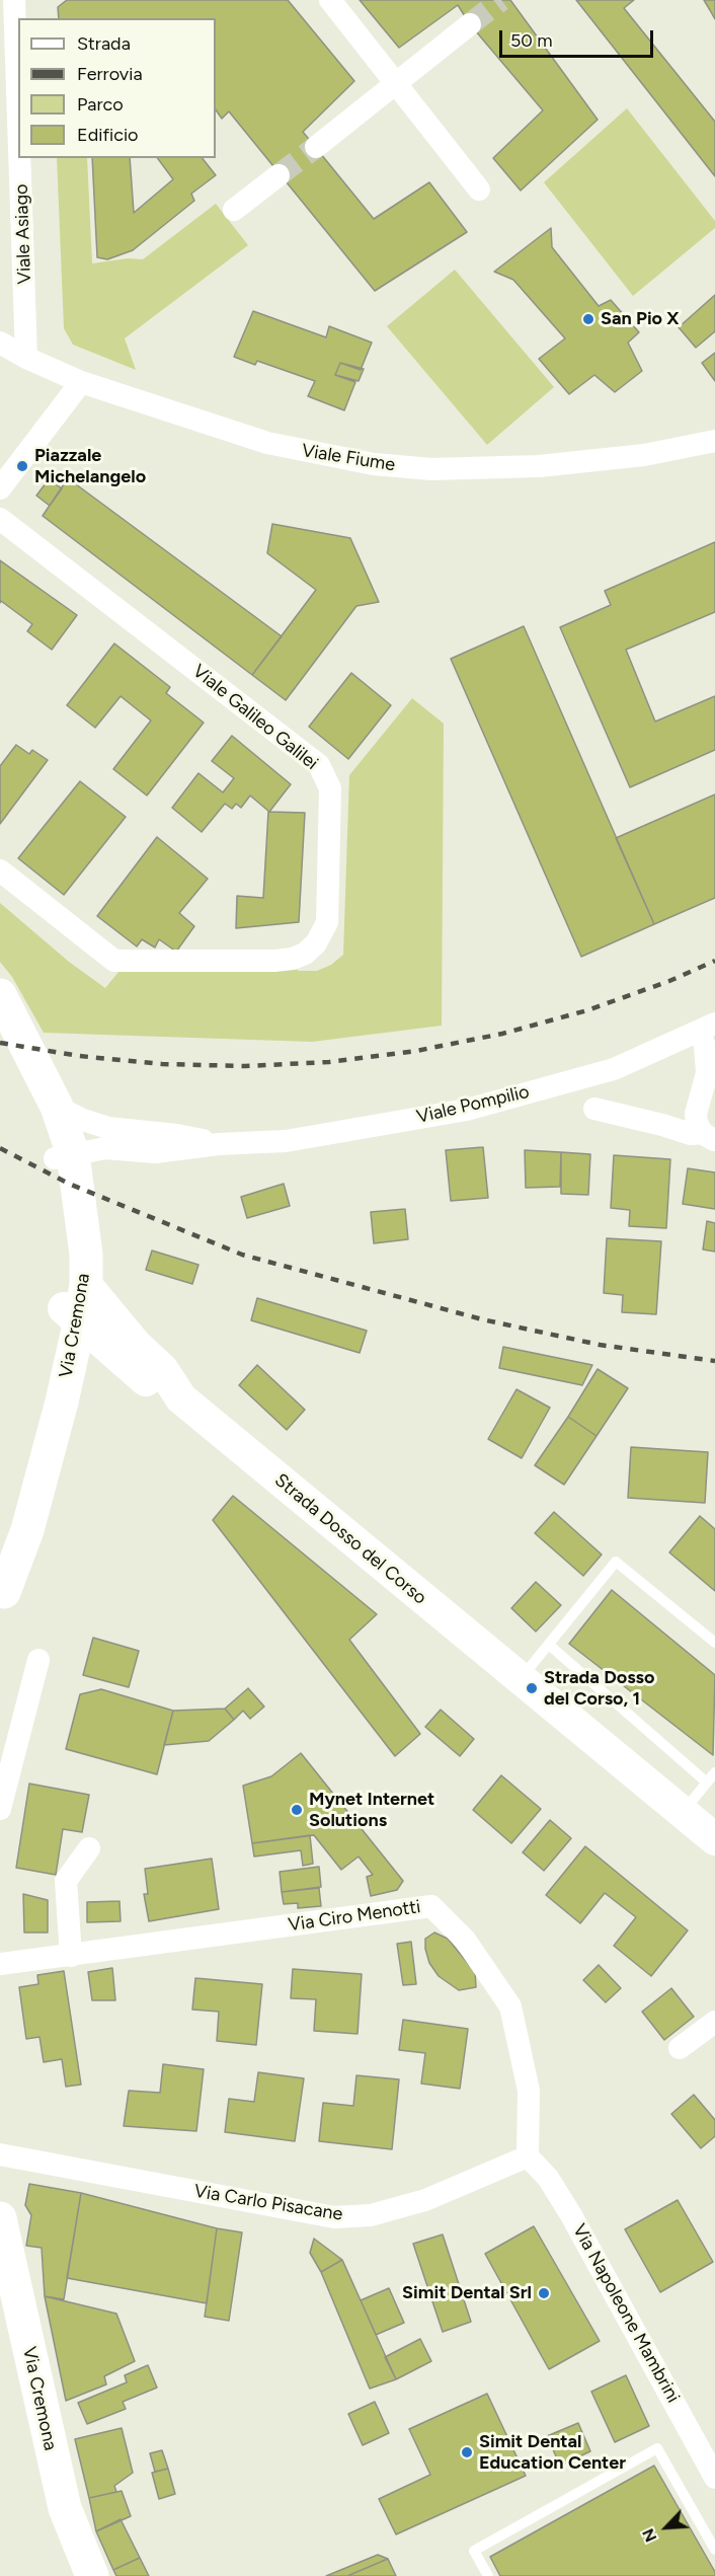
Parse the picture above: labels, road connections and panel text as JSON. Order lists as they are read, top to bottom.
{
  "streets": {
    "main road": ["Via Cremona", "Strada Dosso del Corso"],
    "street": [
      "Viale Asiago",
      "Viale Fiume",
      "Viale Galileo Galilei",
      "Viale Pompilio",
      "Via Ciro Menotti",
      "Via Carlo Pisacane",
      "Via Napoleone Mambrini"
    ]
  },
  "crossings": [
    ["Viale Asiago", "Viale Fiume"],
    ["Viale Pompilio", "Via Cremona"],
    ["Via Cremona", "Strada Dosso del Corso"],
    ["Via Ciro Menotti", "Via Carlo Pisacane"],
    ["Via Ciro Menotti", "Via Napoleone Mambrini"],
    ["Via Carlo Pisacane", "Via Napoleone Mambrini"]
  ],
  "places": [
    "San Pio X",
    "Piazzale Michelangelo",
    "Strada Dosso del Corso, 1",
    "Mynet Internet Solutions",
    "Simit Dental Srl",
    "Simit Dental Education Center"
  ],
  "legend": [
    "Strada",
    "Ferrovia",
    "Parco",
    "Edificio"
  ],
  "scale_bar": "50 m",
  "north": "bottom left"
}
